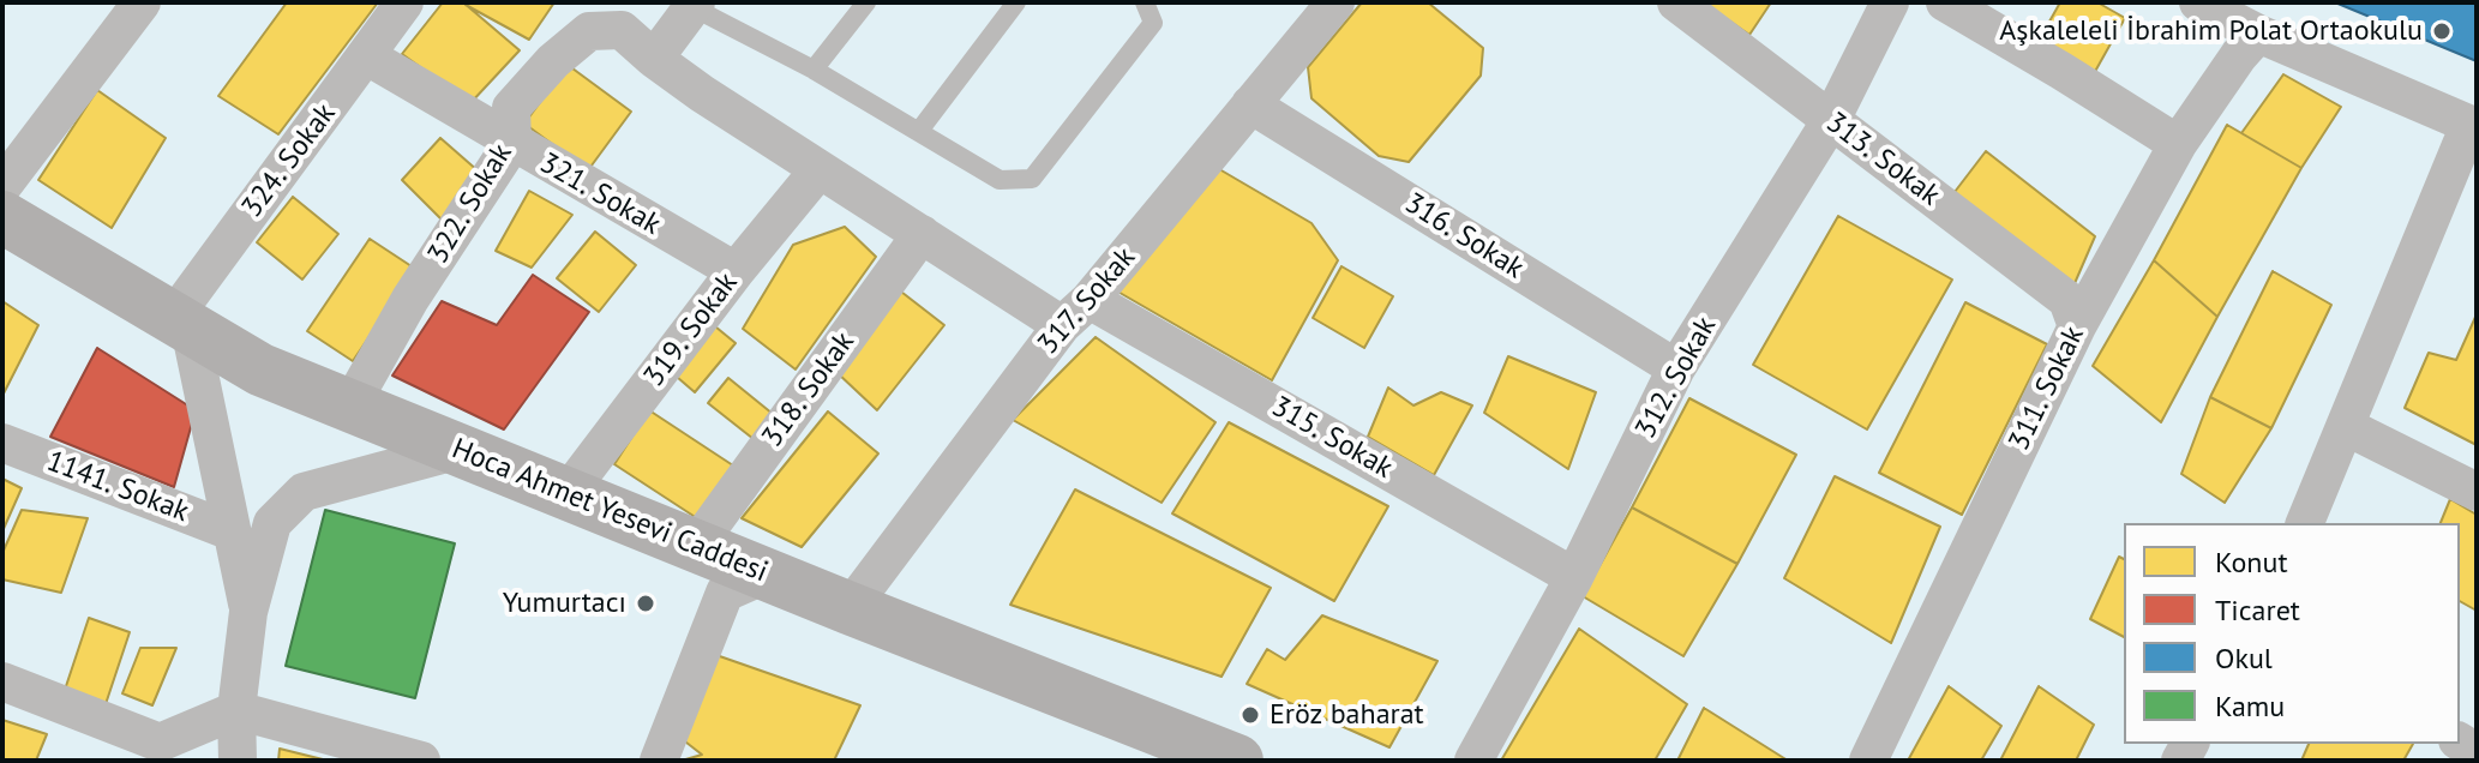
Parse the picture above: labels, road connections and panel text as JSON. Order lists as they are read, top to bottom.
{
  "streets": {
    "main road": ["Hoca Ahmet Yesevi Caddesi"],
    "street": [
      "313. Sokak",
      "324. Sokak",
      "321. Sokak",
      "322. Sokak",
      "316. Sokak",
      "317. Sokak",
      "319. Sokak",
      "312. Sokak",
      "311. Sokak",
      "318. Sokak",
      "315. Sokak",
      "1141. Sokak"
    ]
  },
  "crossings": [
    ["313. Sokak", "312. Sokak"],
    ["313. Sokak", "311. Sokak"],
    ["324. Sokak", "321. Sokak"],
    ["324. Sokak", "Hoca Ahmet Yesevi Caddesi"],
    ["321. Sokak", "322. Sokak"],
    ["321. Sokak", "319. Sokak"],
    ["322. Sokak", "317. Sokak"],
    ["322. Sokak", "319. Sokak"],
    ["322. Sokak", "318. Sokak"],
    ["322. Sokak", "315. Sokak"],
    ["322. Sokak", "Hoca Ahmet Yesevi Caddesi"],
    ["316. Sokak", "317. Sokak"],
    ["316. Sokak", "312. Sokak"],
    ["317. Sokak", "315. Sokak"],
    ["317. Sokak", "Hoca Ahmet Yesevi Caddesi"],
    ["319. Sokak", "Hoca Ahmet Yesevi Caddesi"],
    ["312. Sokak", "315. Sokak"],
    ["318. Sokak", "Hoca Ahmet Yesevi Caddesi"]
  ],
  "places": ["Aşkaleleli İbrahim Polat Ortaokulu", "Yumurtacı", "Eröz baharat"],
  "legend": [
    "Konut",
    "Ticaret",
    "Okul",
    "Kamu"
  ]
}
